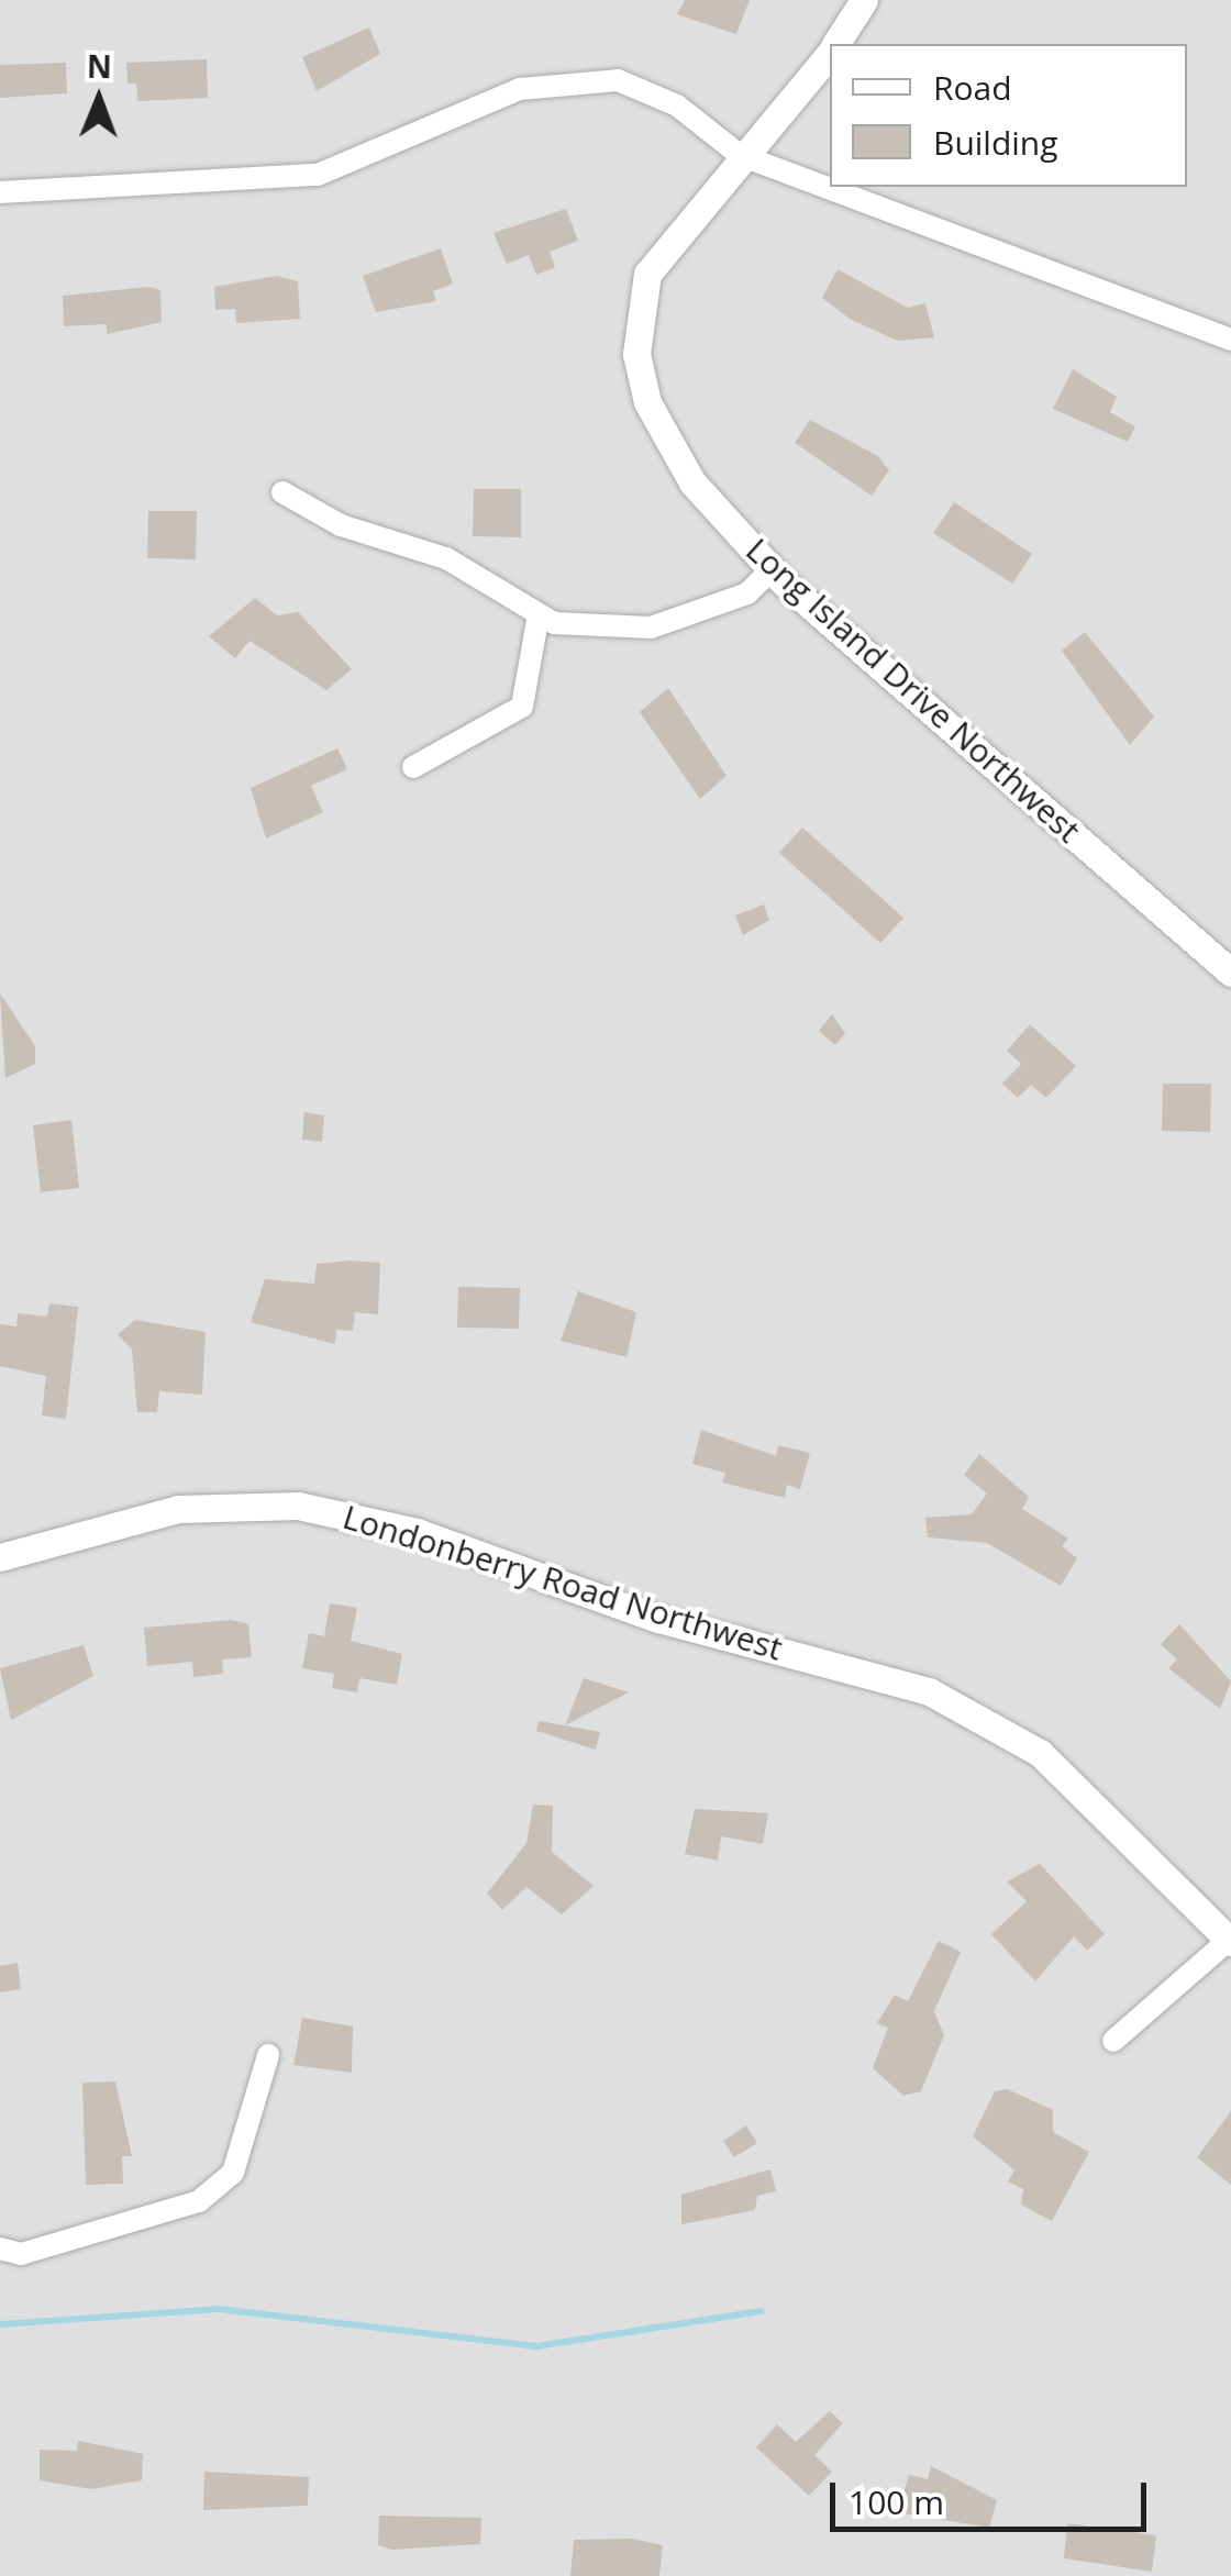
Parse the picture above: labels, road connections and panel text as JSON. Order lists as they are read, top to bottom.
{
  "streets": {
    "street": ["Long Island Drive Northwest", "Londonberry Road Northwest"]
  },
  "legend": ["Road", "Building"],
  "scale_bar": "100 m",
  "north": "top"
}
